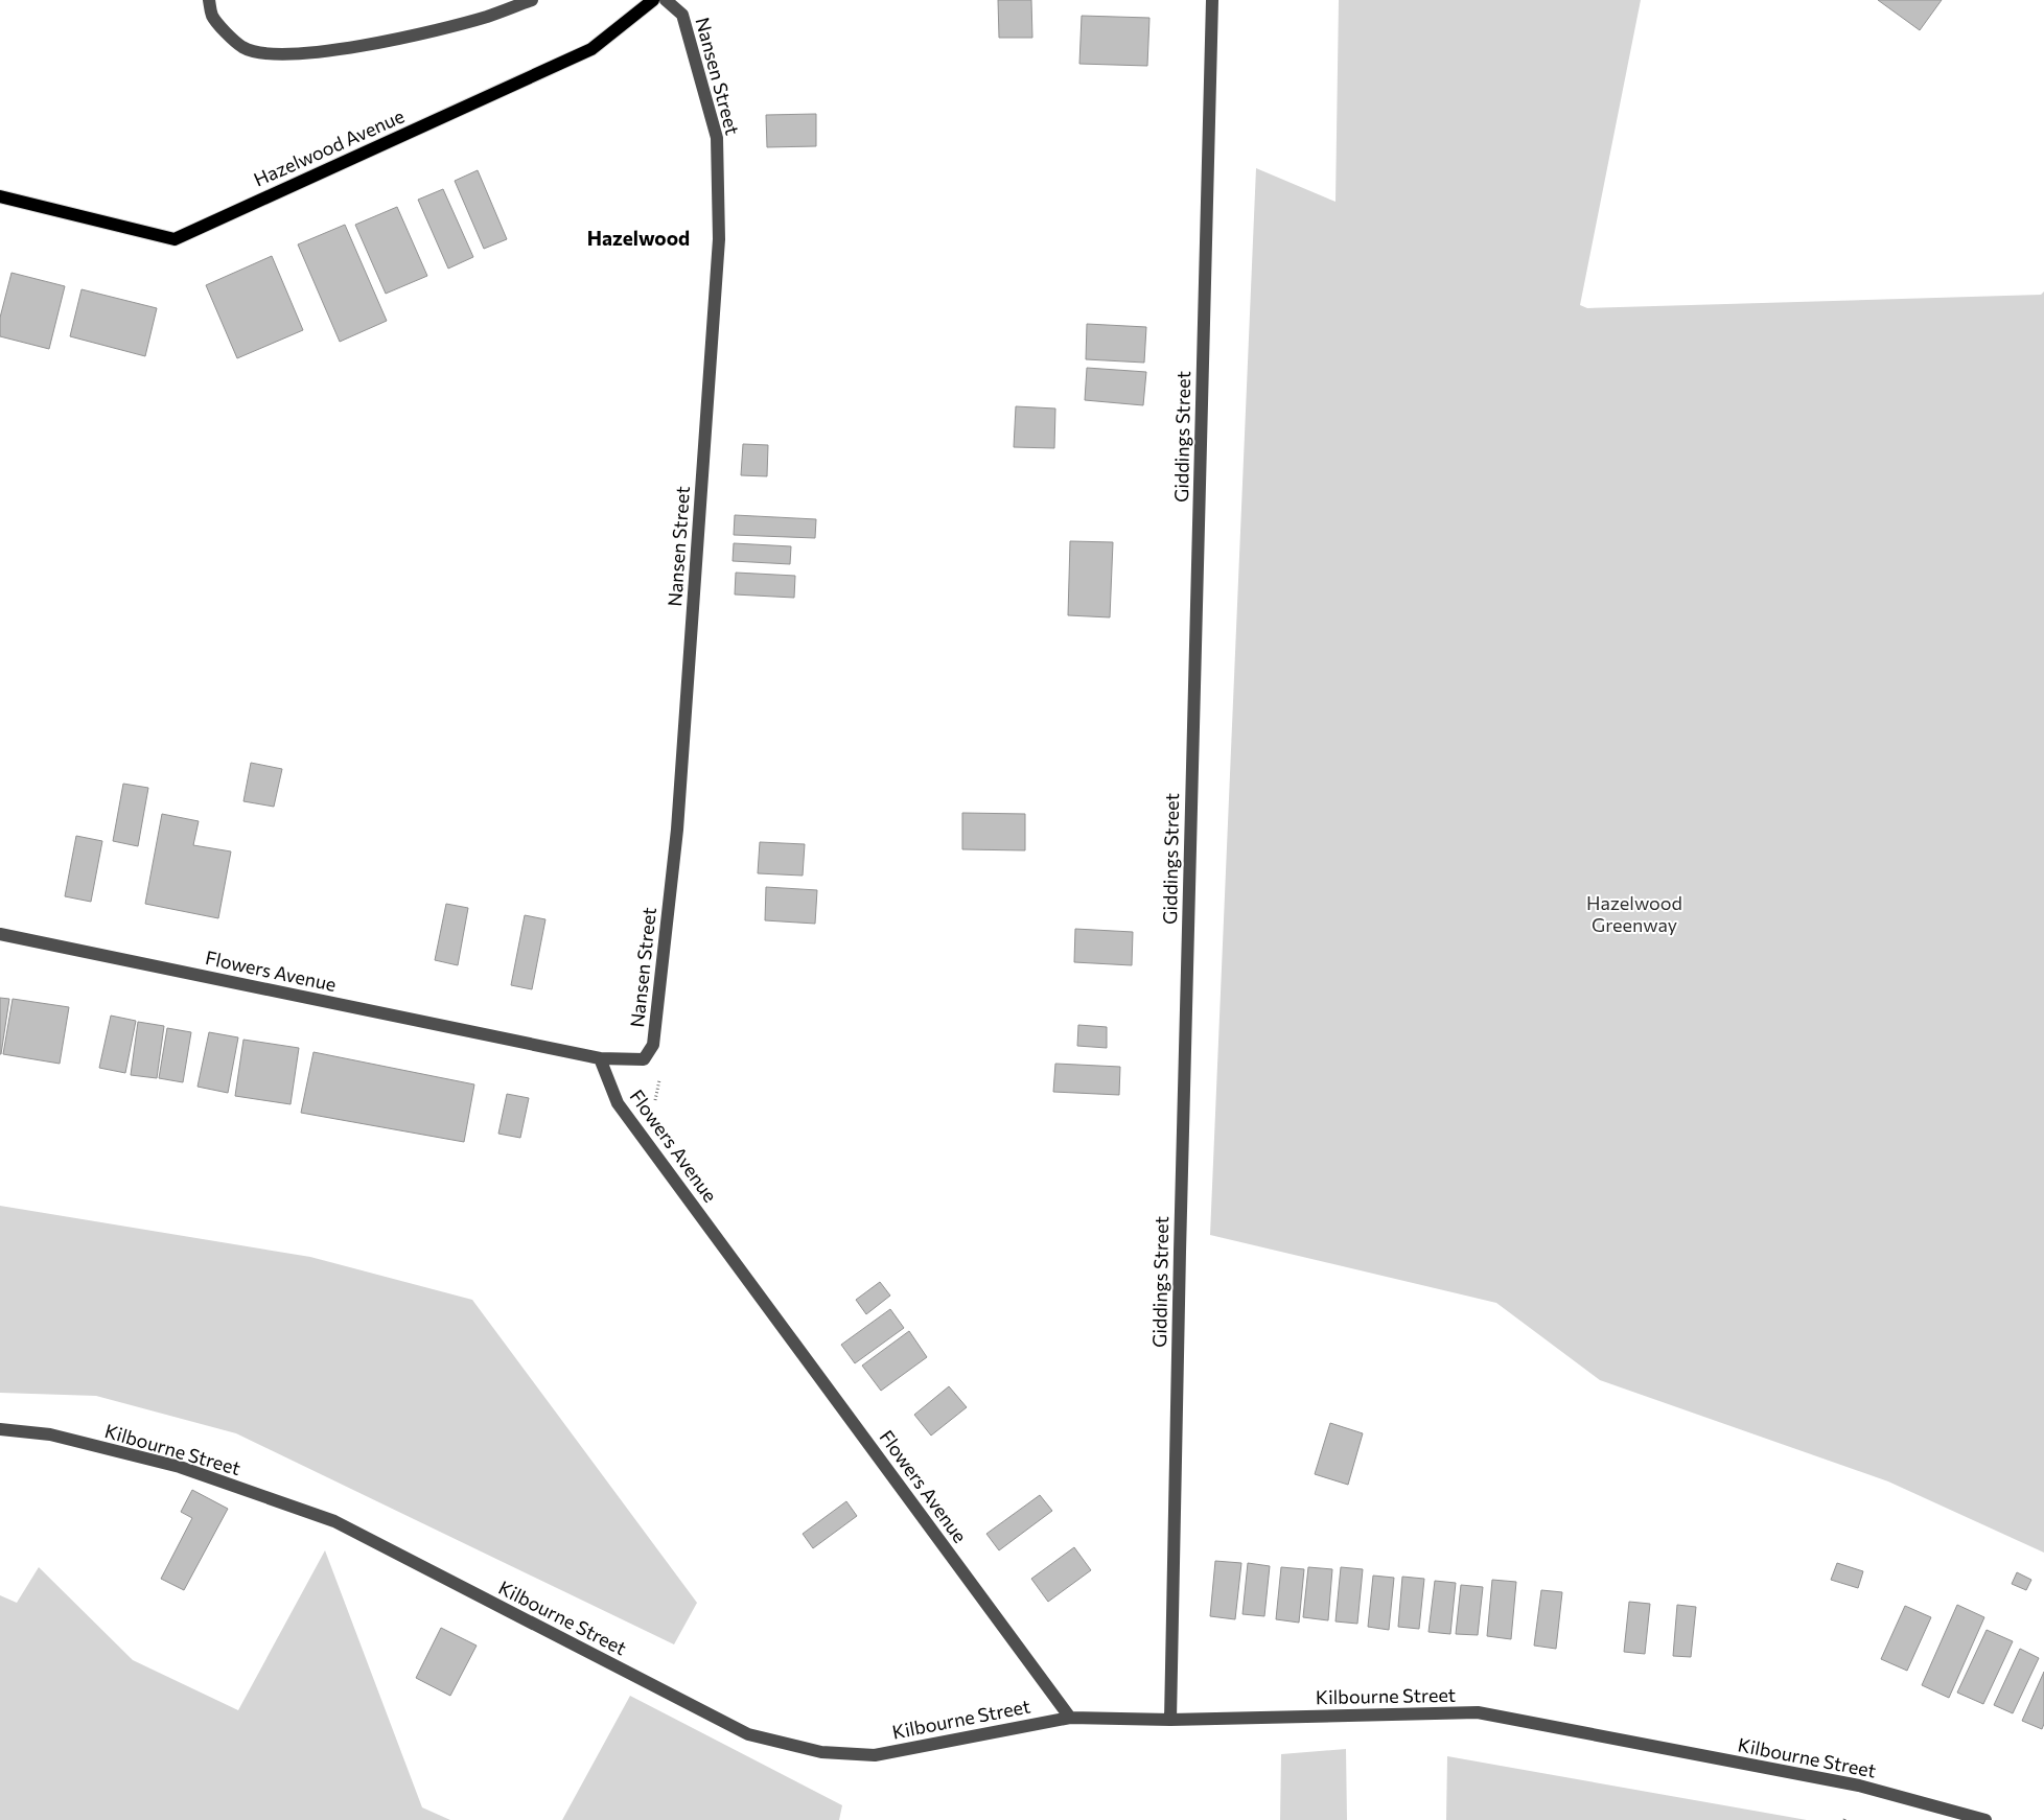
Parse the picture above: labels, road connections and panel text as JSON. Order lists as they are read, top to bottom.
{
  "streets": {
    "main road": ["Hazelwood Avenue"],
    "street": [
      "Nansen Street",
      "Giddings Street",
      "Flowers Avenue",
      "Kilbourne Street"
    ]
  },
  "crossings": [
    ["Nansen Street", "Flowers Avenue"],
    ["Giddings Street", "Kilbourne Street"],
    ["Flowers Avenue", "Kilbourne Street"]
  ],
  "districts": ["Hazelwood"],
  "parks": ["Hazelwood Greenway"]
}
